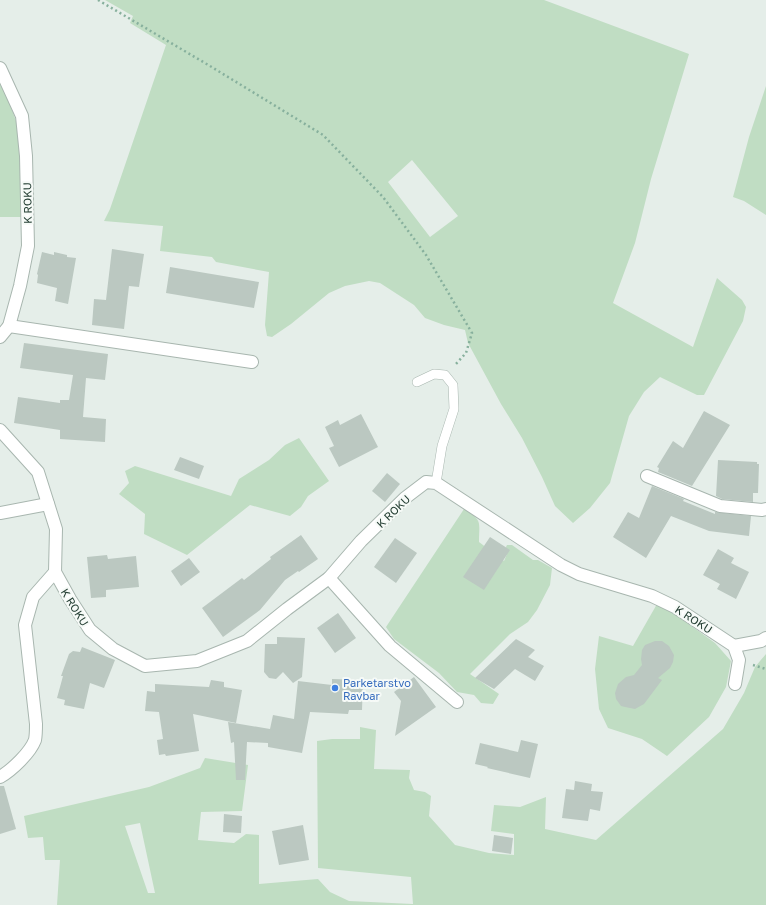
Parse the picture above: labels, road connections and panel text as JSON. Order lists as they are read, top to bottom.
{
  "streets": {
    "street": ["K ROKU"]
  },
  "places": ["Parketarstvo Ravbar"]
}
